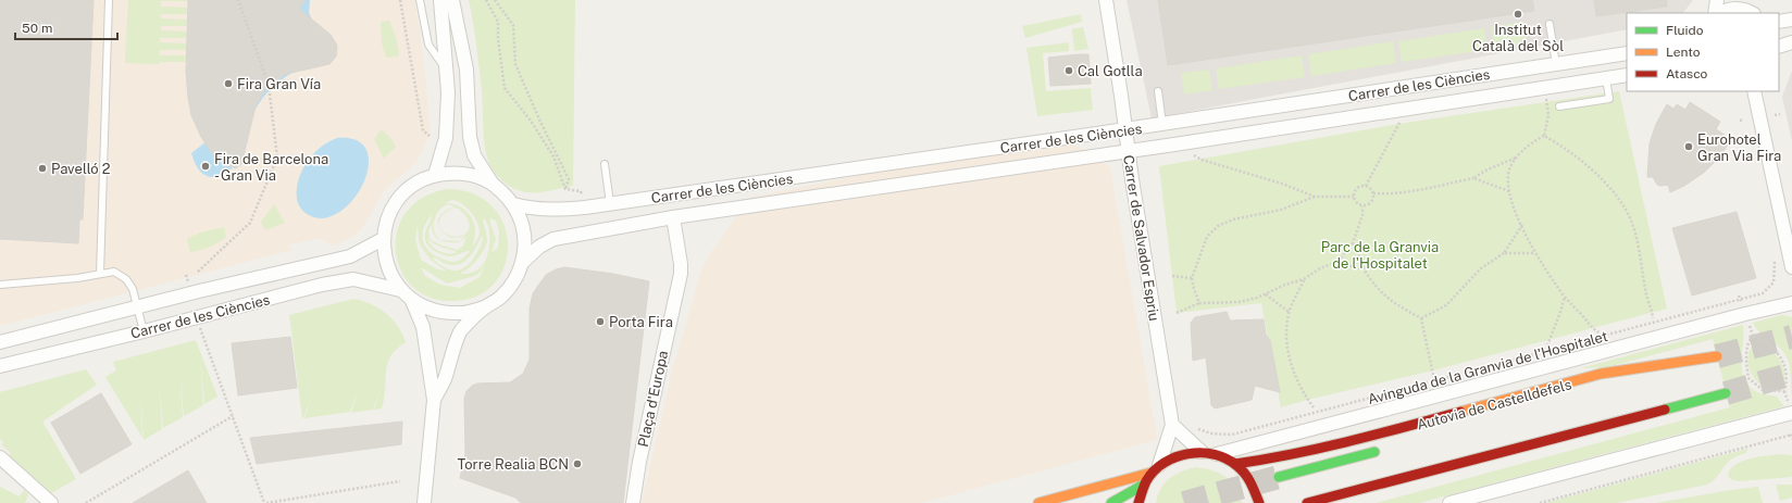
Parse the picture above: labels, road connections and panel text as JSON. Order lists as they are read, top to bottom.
{
  "streets": {
    "street": [
      "Carrer de les Ciències",
      "Carrer de Salvador Espriu",
      "Avinguda de la Granvia de l'Hospitalet",
      "Plaça d'Europa"
    ]
  },
  "crossings": [
    ["Carrer de les Ciències", "Carrer de Salvador Espriu"],
    ["Carrer de les Ciències", "Plaça d'Europa"]
  ],
  "parks": ["Parc de la Granvia de l'Hospitalet"],
  "places": [
    "Institut Català del Sòl",
    "Cal Gotlla",
    "Fira Gran Vía",
    "Eurohotel Gran Via Fira",
    "Fira de Barcelona - Gran Via",
    "Pavelló 2",
    "Porta Fira",
    "Torre Realia BCN"
  ],
  "legend": ["Fluido", "Lento", "Atasco"],
  "scale_bar": "50 m"
}
